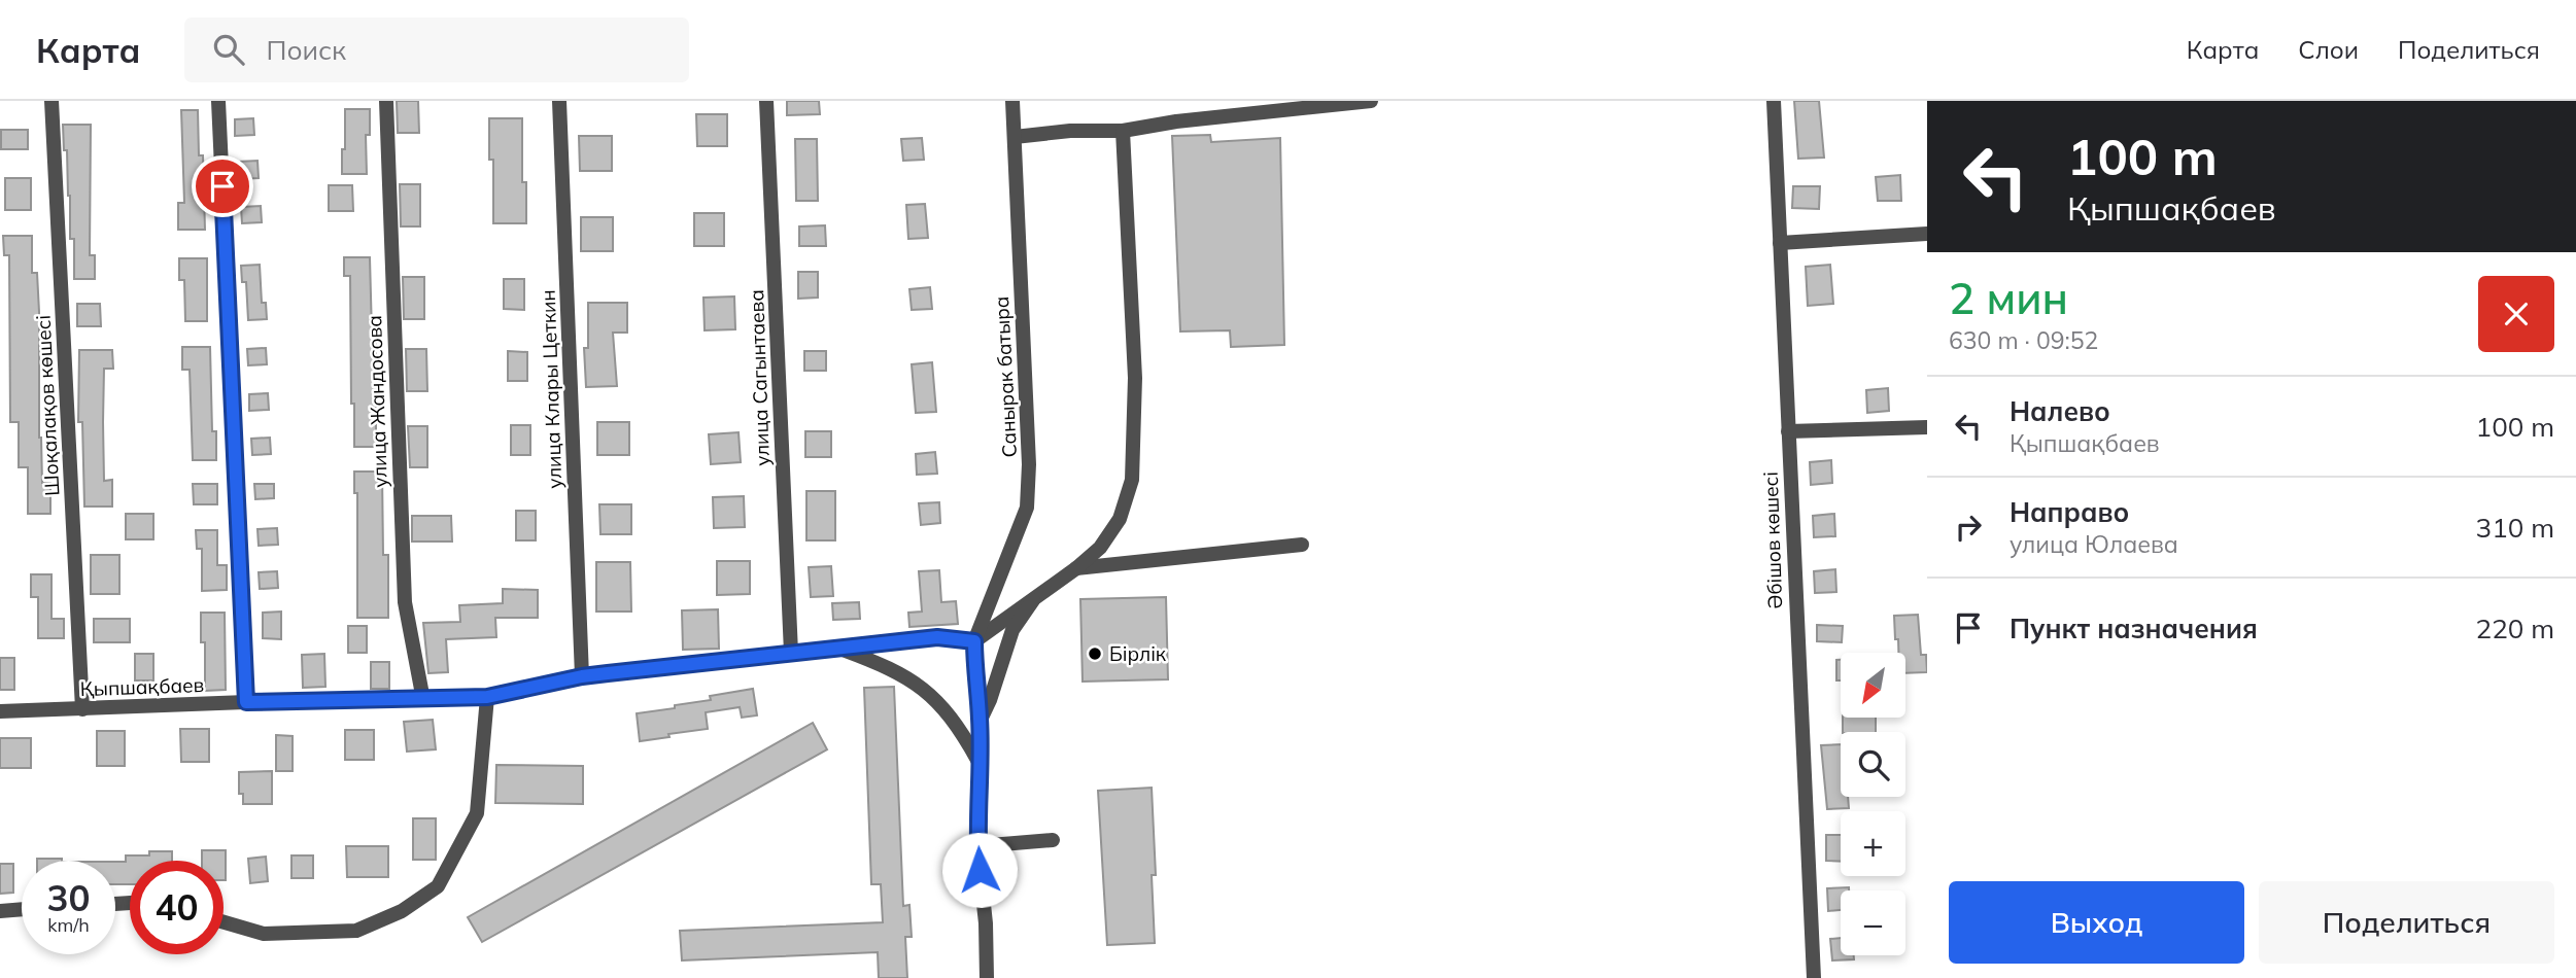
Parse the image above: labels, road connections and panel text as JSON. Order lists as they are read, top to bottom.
{
  "streets": {
    "street": [
      "Санырак батыра",
      "улица Сагынтаева",
      "улица Клары Цеткин",
      "улица Жандосова",
      "Шоқалақов көшесі",
      "Әбішов көшесі",
      "Қыпшақбаев"
    ]
  },
  "crossings": [
    ["Санырак батыра", "Қыпшақбаев"],
    ["улица Сагынтаева", "Қыпшақбаев"],
    ["улица Клары Цеткин", "Қыпшақбаев"],
    ["улица Жандосова", "Қыпшақбаев"],
    ["Шоқалақов көшесі", "Қыпшақбаев"]
  ],
  "places": ["Бірлік"],
  "north": "bottom left",
  "page": {
    "header": "Карта",
    "search": "Поиск",
    "nav": ["Карта", "Слои", "Поделиться"],
    "turn": ["100 m", "Қыпшақбаев"],
    "heading": ["2 мин", "630 m · 09:52"],
    "list": [
      {
        "name": "Налево",
        "note": "Қыпшақбаев",
        "value": "100 m"
      },
      {
        "name": "Направо",
        "note": "улица Юлаева",
        "value": "310 m"
      },
      {
        "name": "Пункт назначения",
        "value": "220 m"
      }
    ],
    "map_buttons": ["+", "−"],
    "speed": "30 km/h",
    "limit": "40",
    "buttons": ["Выход", "Поделиться"]
  }
}
